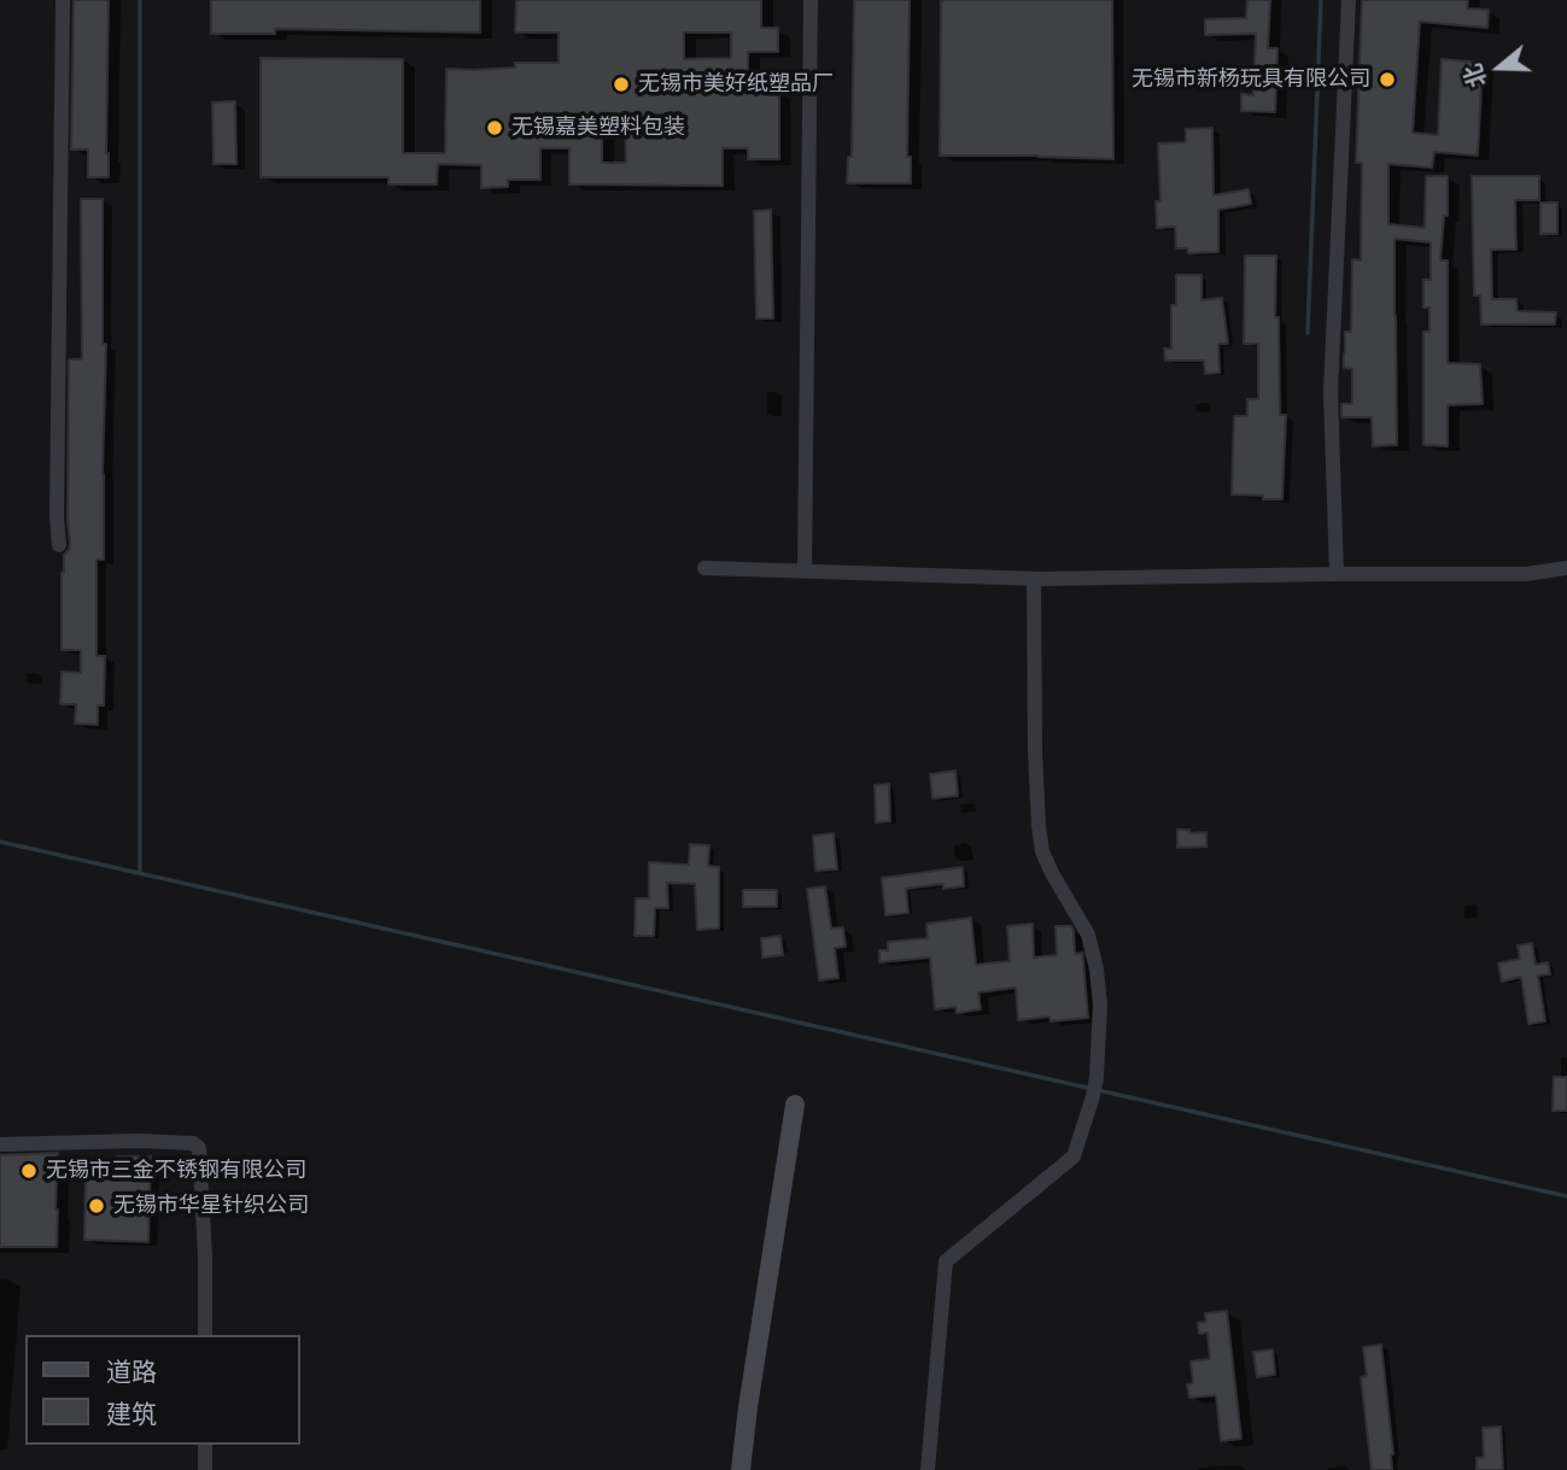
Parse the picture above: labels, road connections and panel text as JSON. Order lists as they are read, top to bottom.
{
  "places": [
    "无锡市新杨玩具有限公司",
    "无锡市美好纸塑品厂",
    "无锡嘉美塑料包装",
    "无锡市三金不锈钢有限公司",
    "无锡市华星针织公司"
  ],
  "legend": ["道路", "建筑"],
  "north": "left"
}
